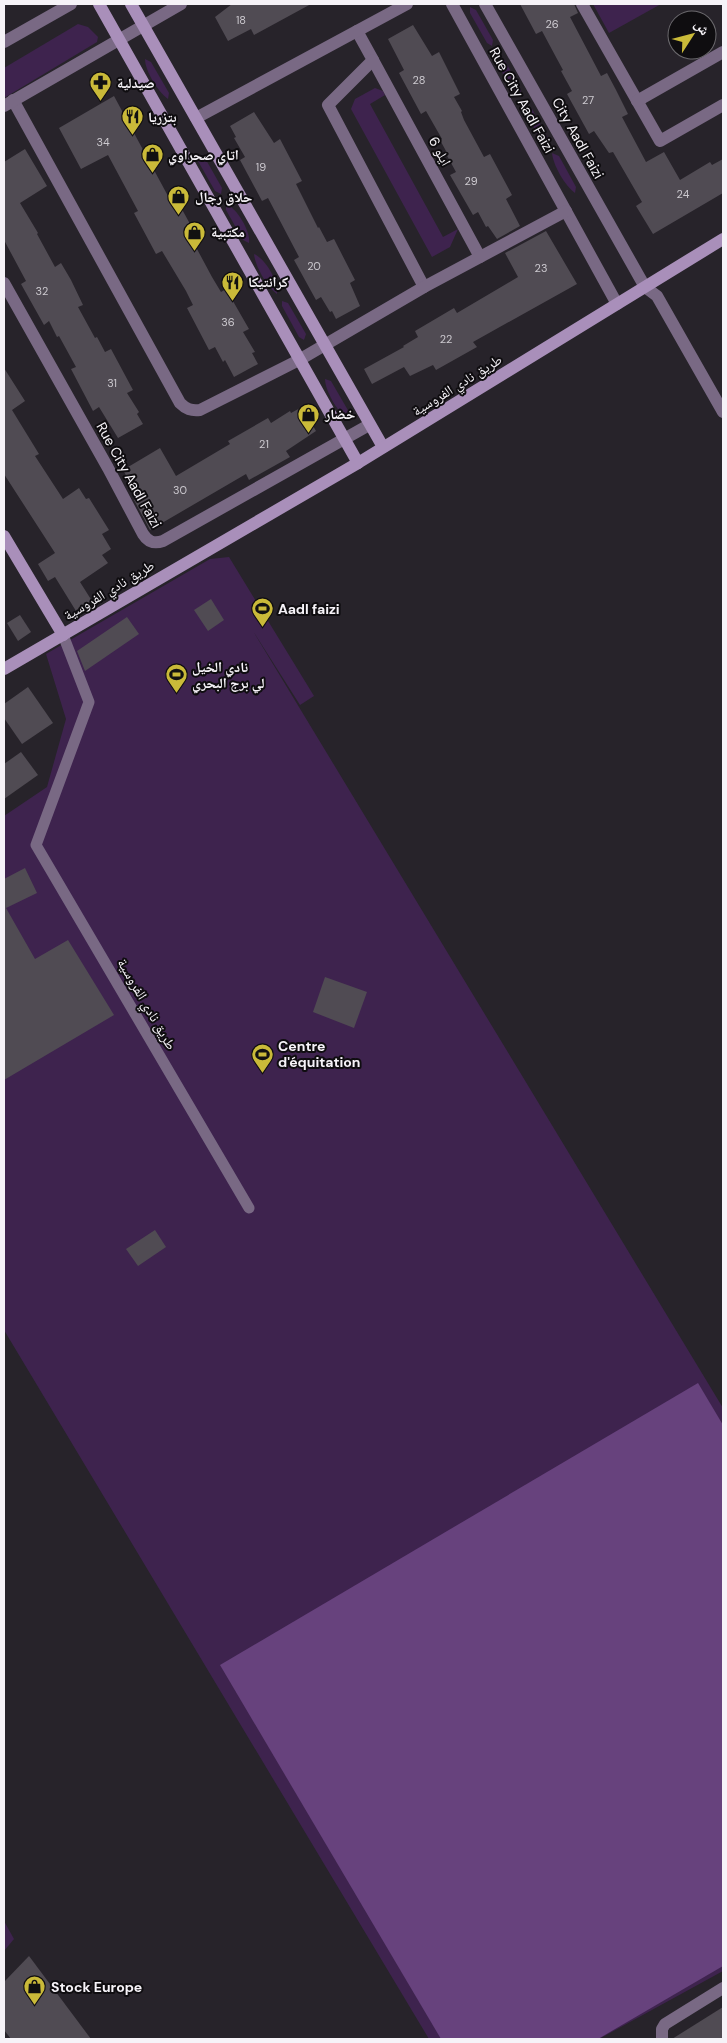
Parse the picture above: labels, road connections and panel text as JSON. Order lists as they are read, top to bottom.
{
  "streets": {
    "main road": ["طريق نادي الفروسية"],
    "street": ["Rue City Aadl Faizi", "City Aadl Faizi", "ايلو 6"]
  },
  "crossings": [
    ["Rue City Aadl Faizi", "طريق نادي الفروسية"],
    ["City Aadl Faizi", "طريق نادي الفروسية"]
  ],
  "places": {
    "pharmacy": ["صيدلية"],
    "restaurant": ["بتزريا", "كرانتيكا"],
    "shop": [
      "اتاي صحراوي",
      "حلاق رجال",
      "مكتبية",
      "خضار",
      "Stock Europe"
    ],
    "sports": ["Aadl faizi", "نادي الخيل لي برج البحري", "Centre d'équitation"]
  },
  "house_numbers": [
    "18",
    "26",
    "28",
    "27",
    "34",
    "19",
    "29",
    "24",
    "20",
    "23",
    "32",
    "36",
    "22",
    "31",
    "21",
    "30"
  ],
  "north": "top right"
}
